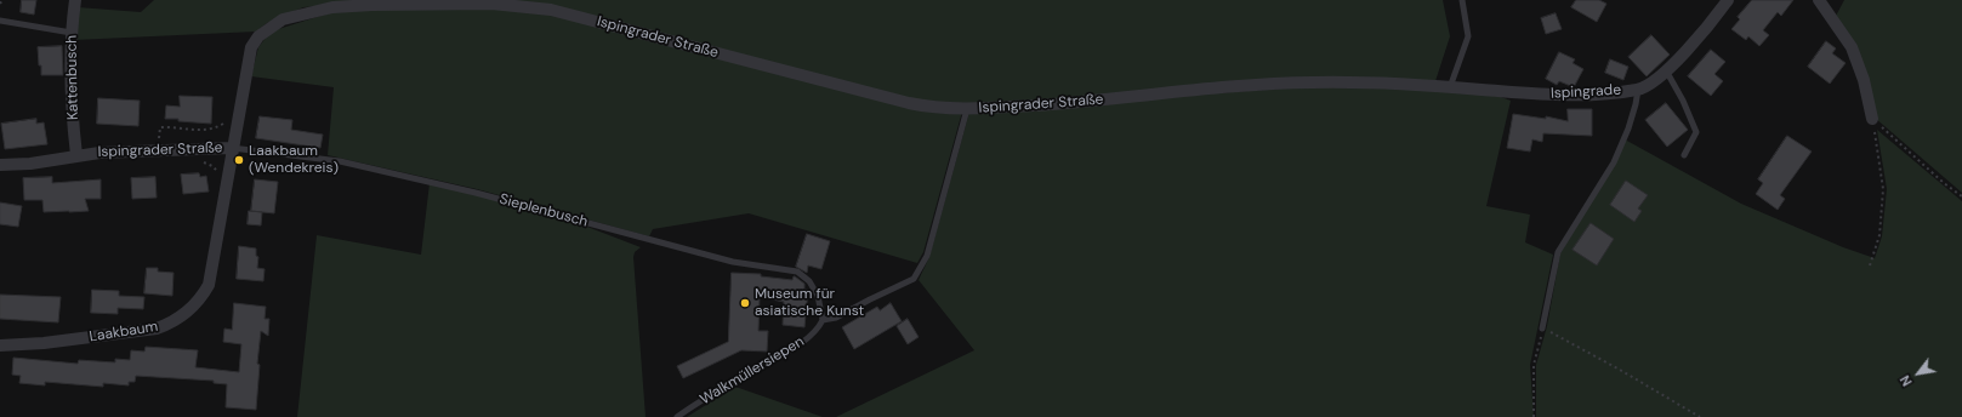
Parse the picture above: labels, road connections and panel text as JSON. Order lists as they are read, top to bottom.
{
  "streets": {
    "street": [
      "Ispingrader Straße",
      "Kattenbusch",
      "Ispingrade",
      "Laakbaum"
    ],
    "lane": ["Sieplenbusch", "Walkmüllersiepen"]
  },
  "crossings": [
    ["Ispingrader Straße", "Kattenbusch"],
    ["Ispingrader Straße", "Ispingrade"],
    ["Ispingrader Straße", "Sieplenbusch"],
    ["Ispingrader Straße", "Laakbaum"],
    ["Sieplenbusch", "Laakbaum"],
    ["Sieplenbusch", "Walkmüllersiepen"]
  ],
  "places": ["Laakbaum (Wendekreis)", "Museum für asiatische Kunst"],
  "north": "bottom left"
}
